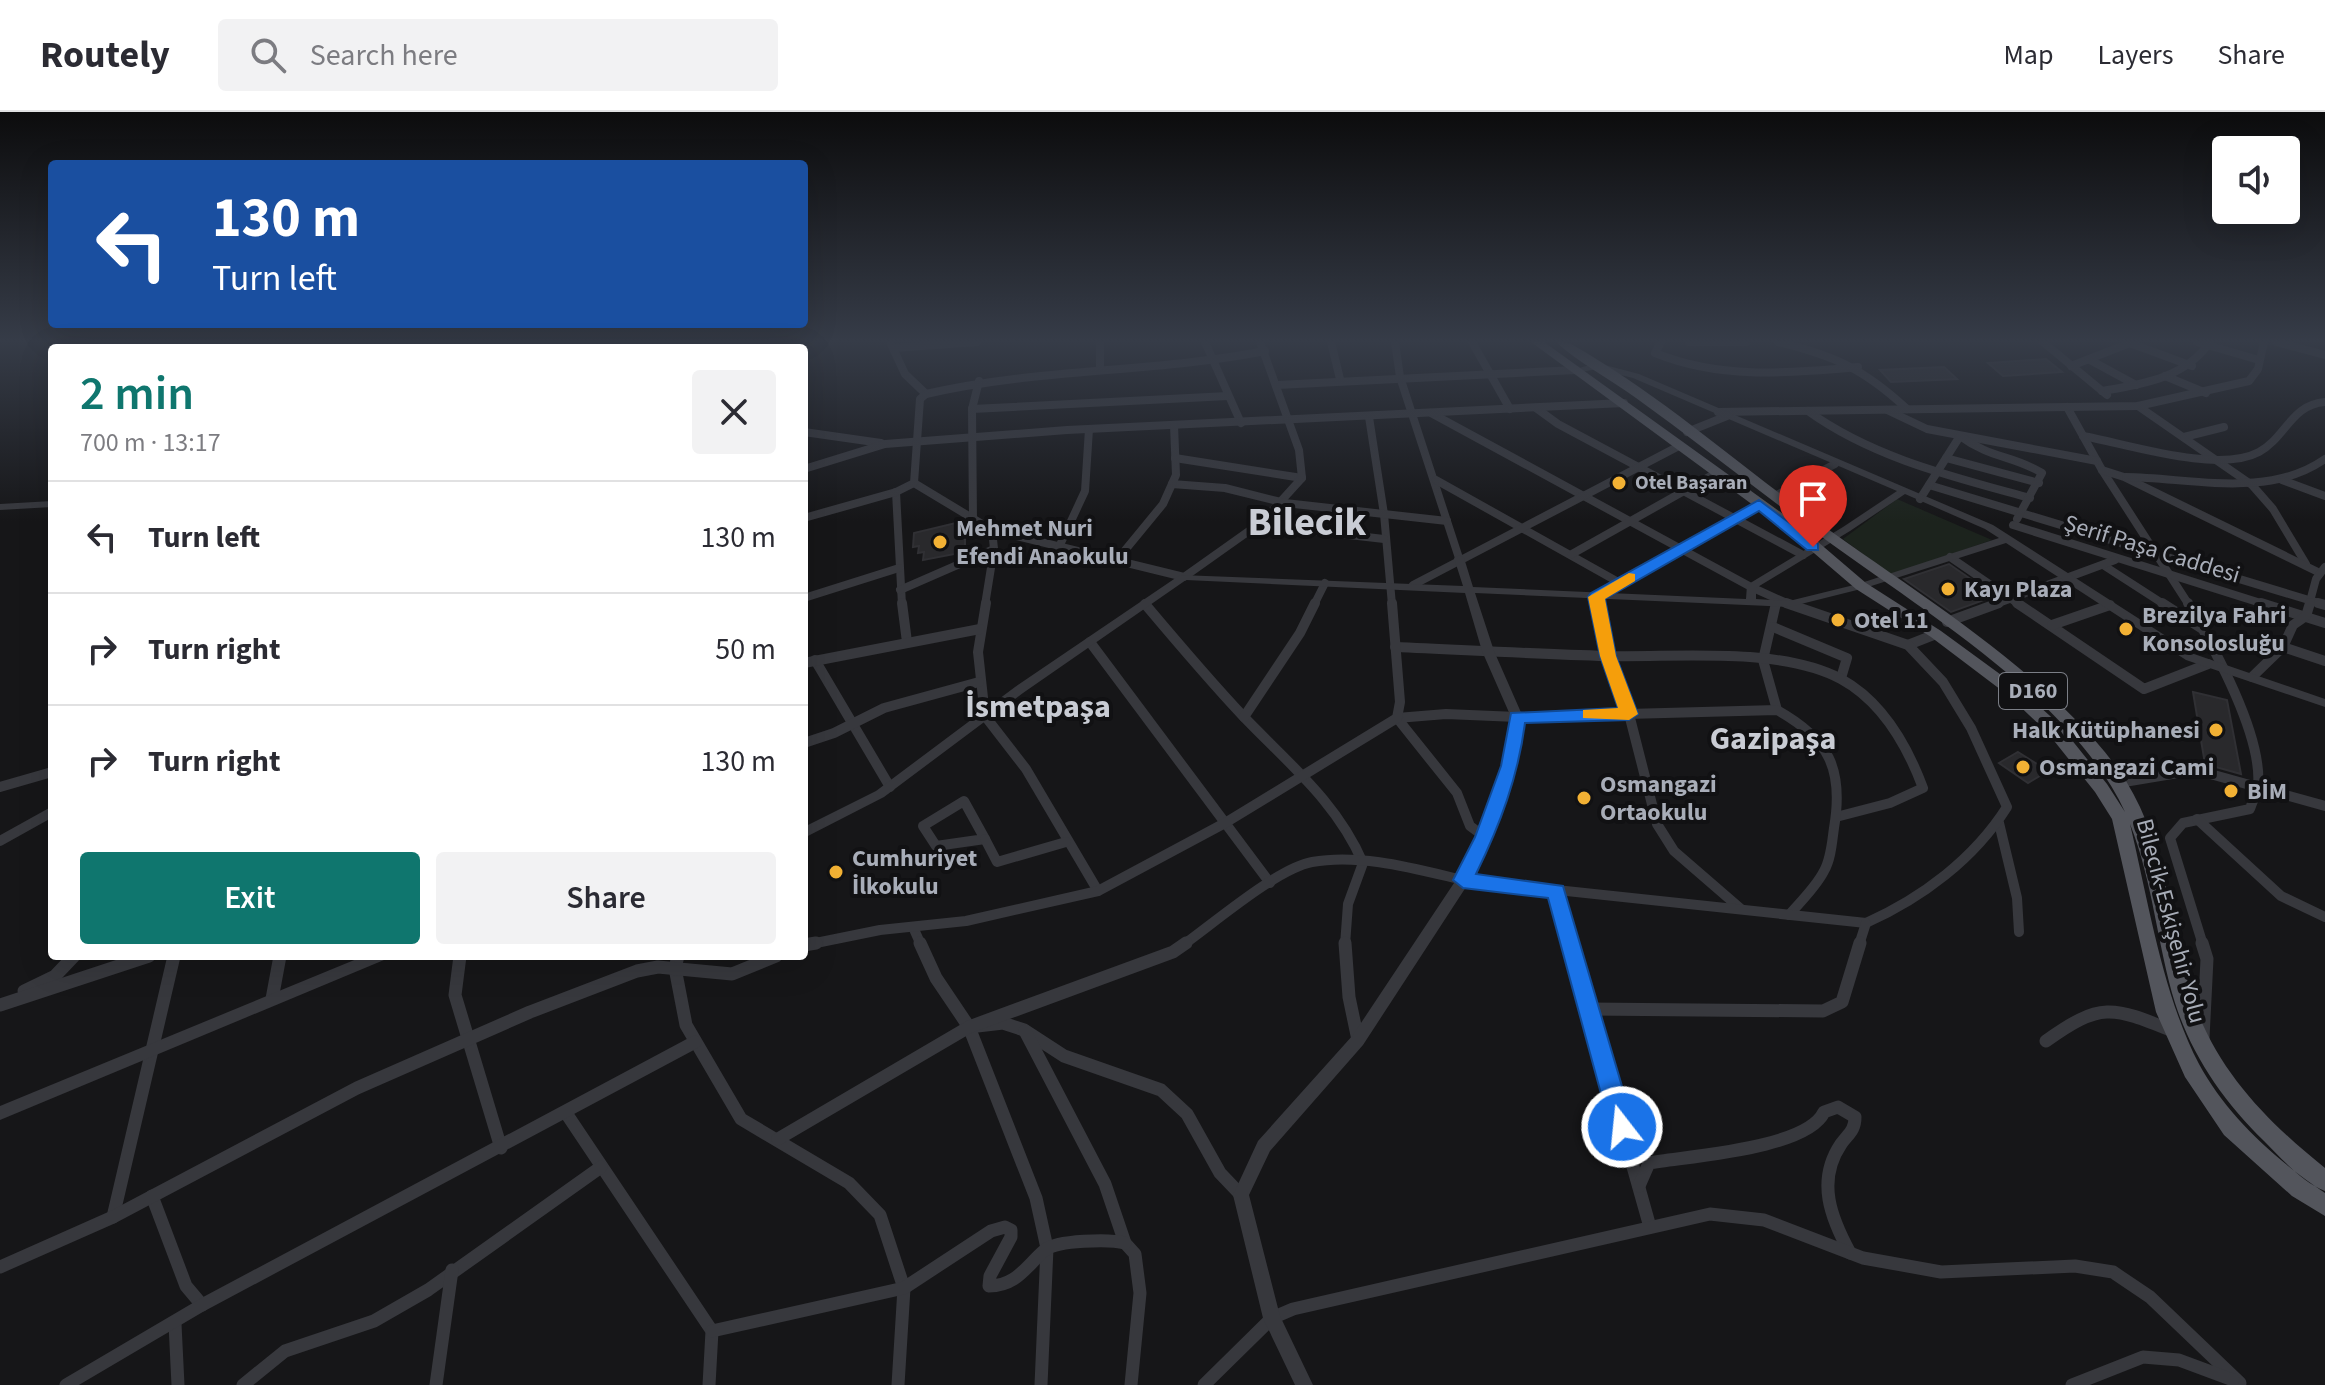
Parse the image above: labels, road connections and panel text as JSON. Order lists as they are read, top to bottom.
{
  "streets": {
    "main road": ["D160", "Bilecik-Eskişehir Yolu"],
    "street": ["Şerif Paşa Caddesi"]
  },
  "districts": ["Bilecik", "İsmetpaşa", "Gazipaşa"],
  "places": [
    "Otel Başaran",
    "Mehmet Nuri Efendi Anaokulu",
    "Kayı Plaza",
    "Otel 11",
    "Brezilya Fahri Konsolosluğu",
    "Halk Kütüphanesi",
    "Osmangazi Cami",
    "BİM",
    "Osmangazi Ortaokulu",
    "Cumhuriyet İlkokulu"
  ],
  "page": {
    "header": "Routely",
    "search": "Search here",
    "nav": ["Map", "Layers", "Share"],
    "turn": ["130 m", "Turn left"],
    "heading": ["2 min", "700 m · 13:17"],
    "list": [
      {
        "name": "Turn left",
        "value": "130 m"
      },
      {
        "name": "Turn right",
        "value": "50 m"
      },
      {
        "name": "Turn right",
        "value": "130 m"
      }
    ],
    "buttons": ["Exit", "Share"]
  }
}
